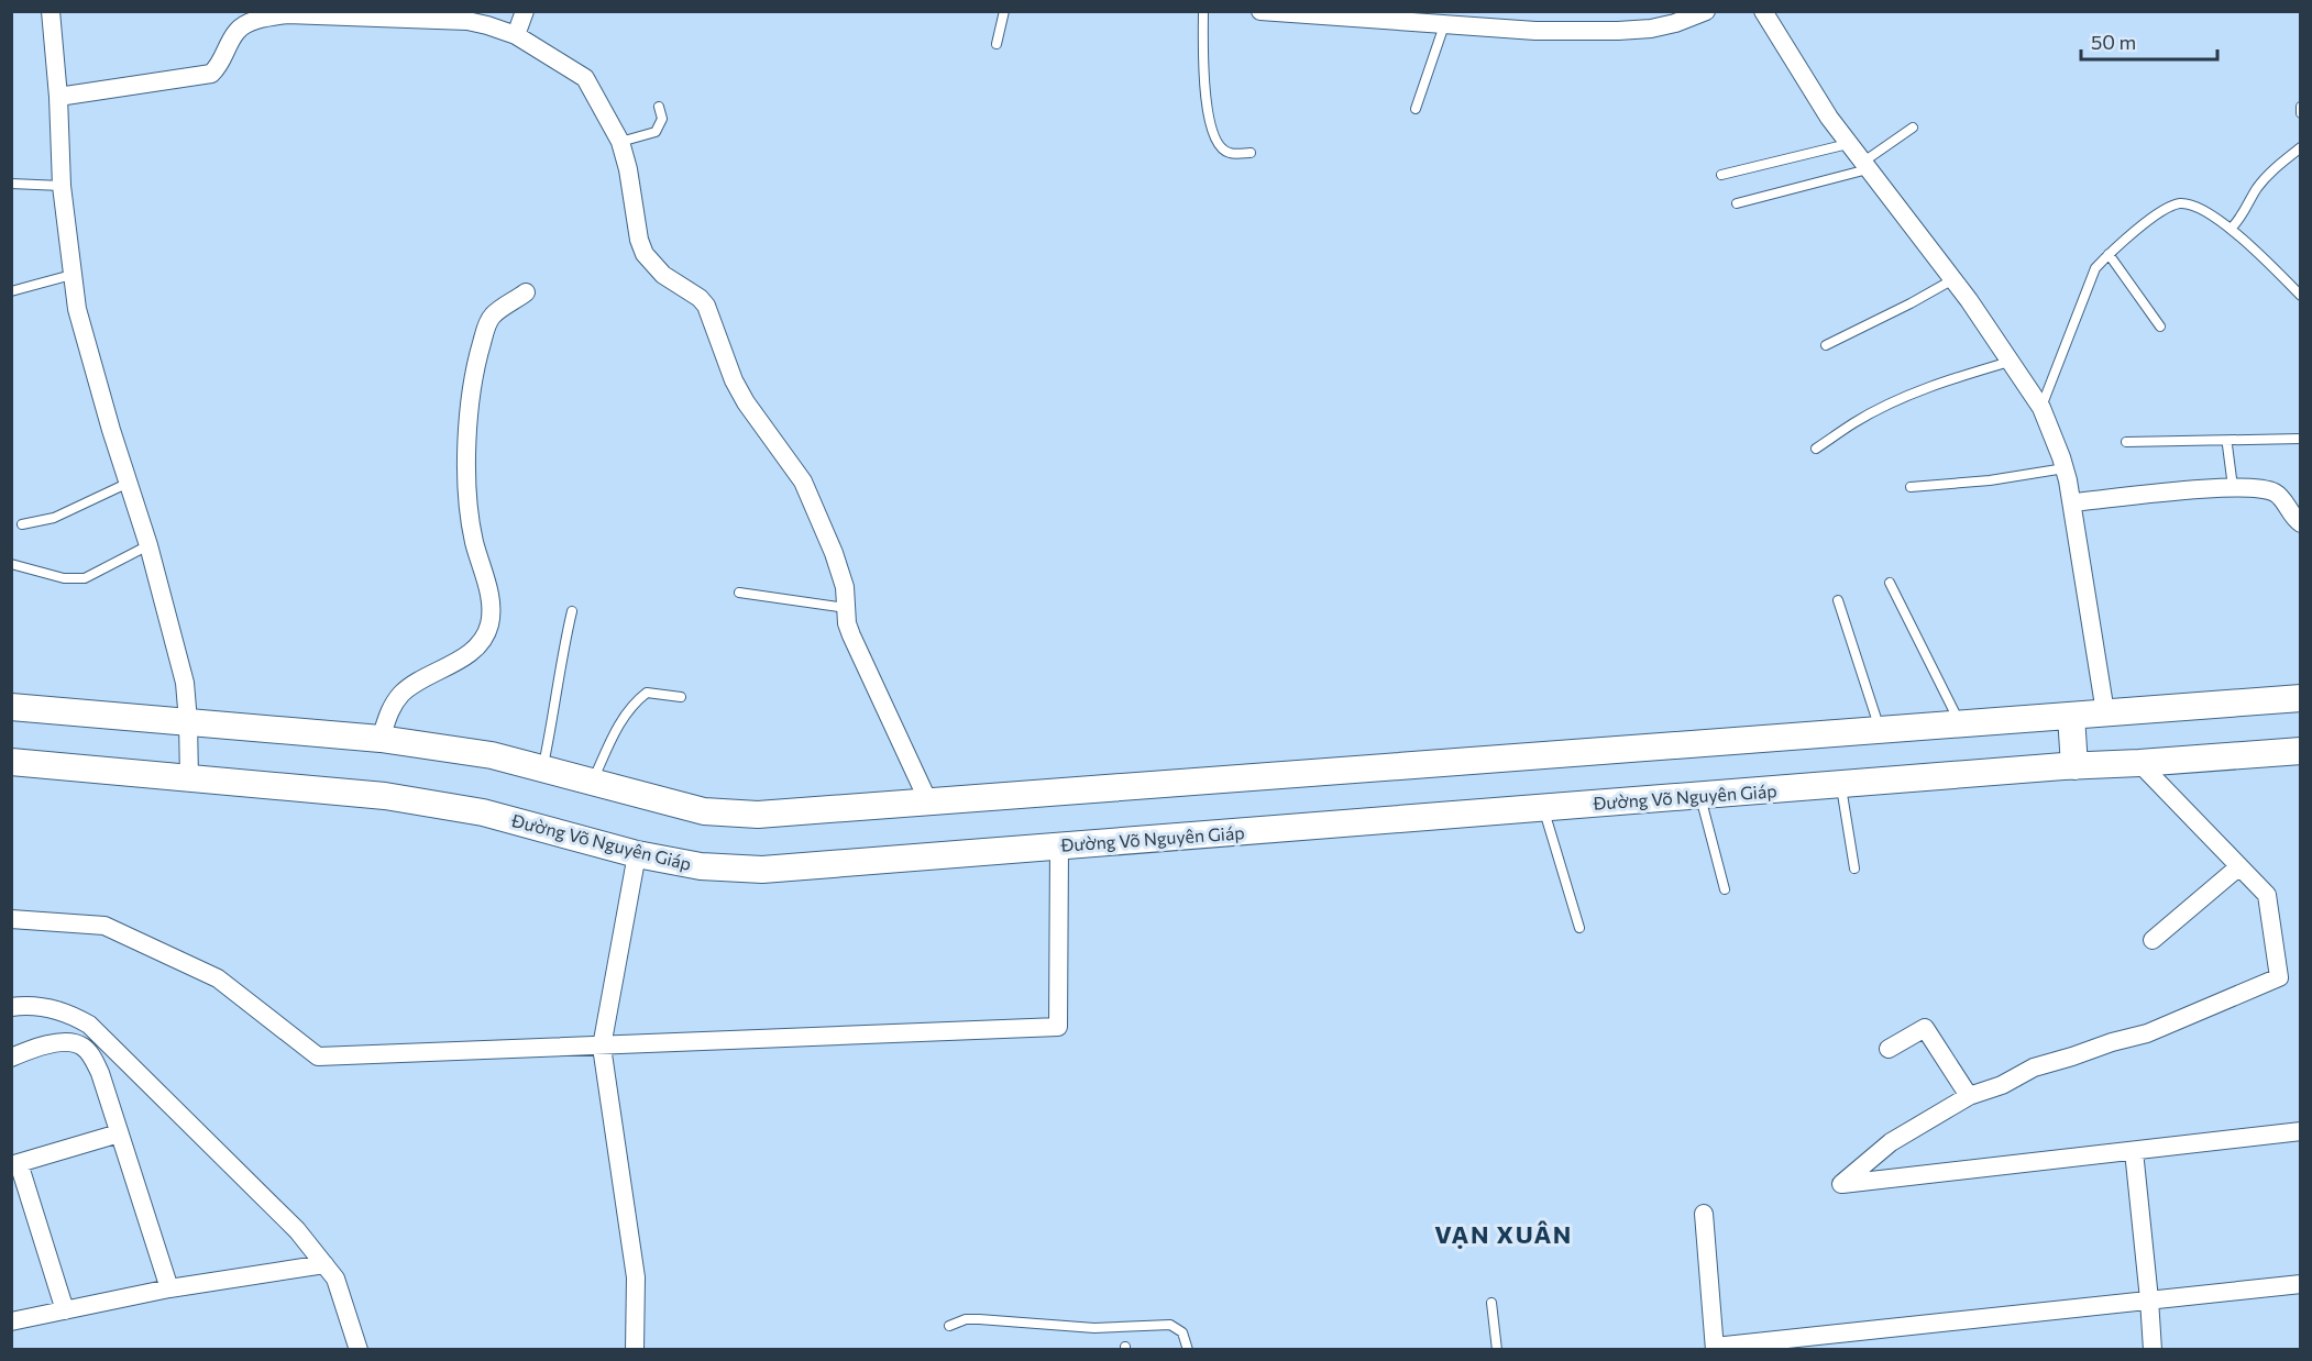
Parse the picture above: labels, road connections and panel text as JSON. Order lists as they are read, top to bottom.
{
  "streets": {
    "main road": ["Đường Võ Nguyên Giáp"]
  },
  "districts": ["VẠN XUÂN"],
  "scale_bar": "50 m"
}
